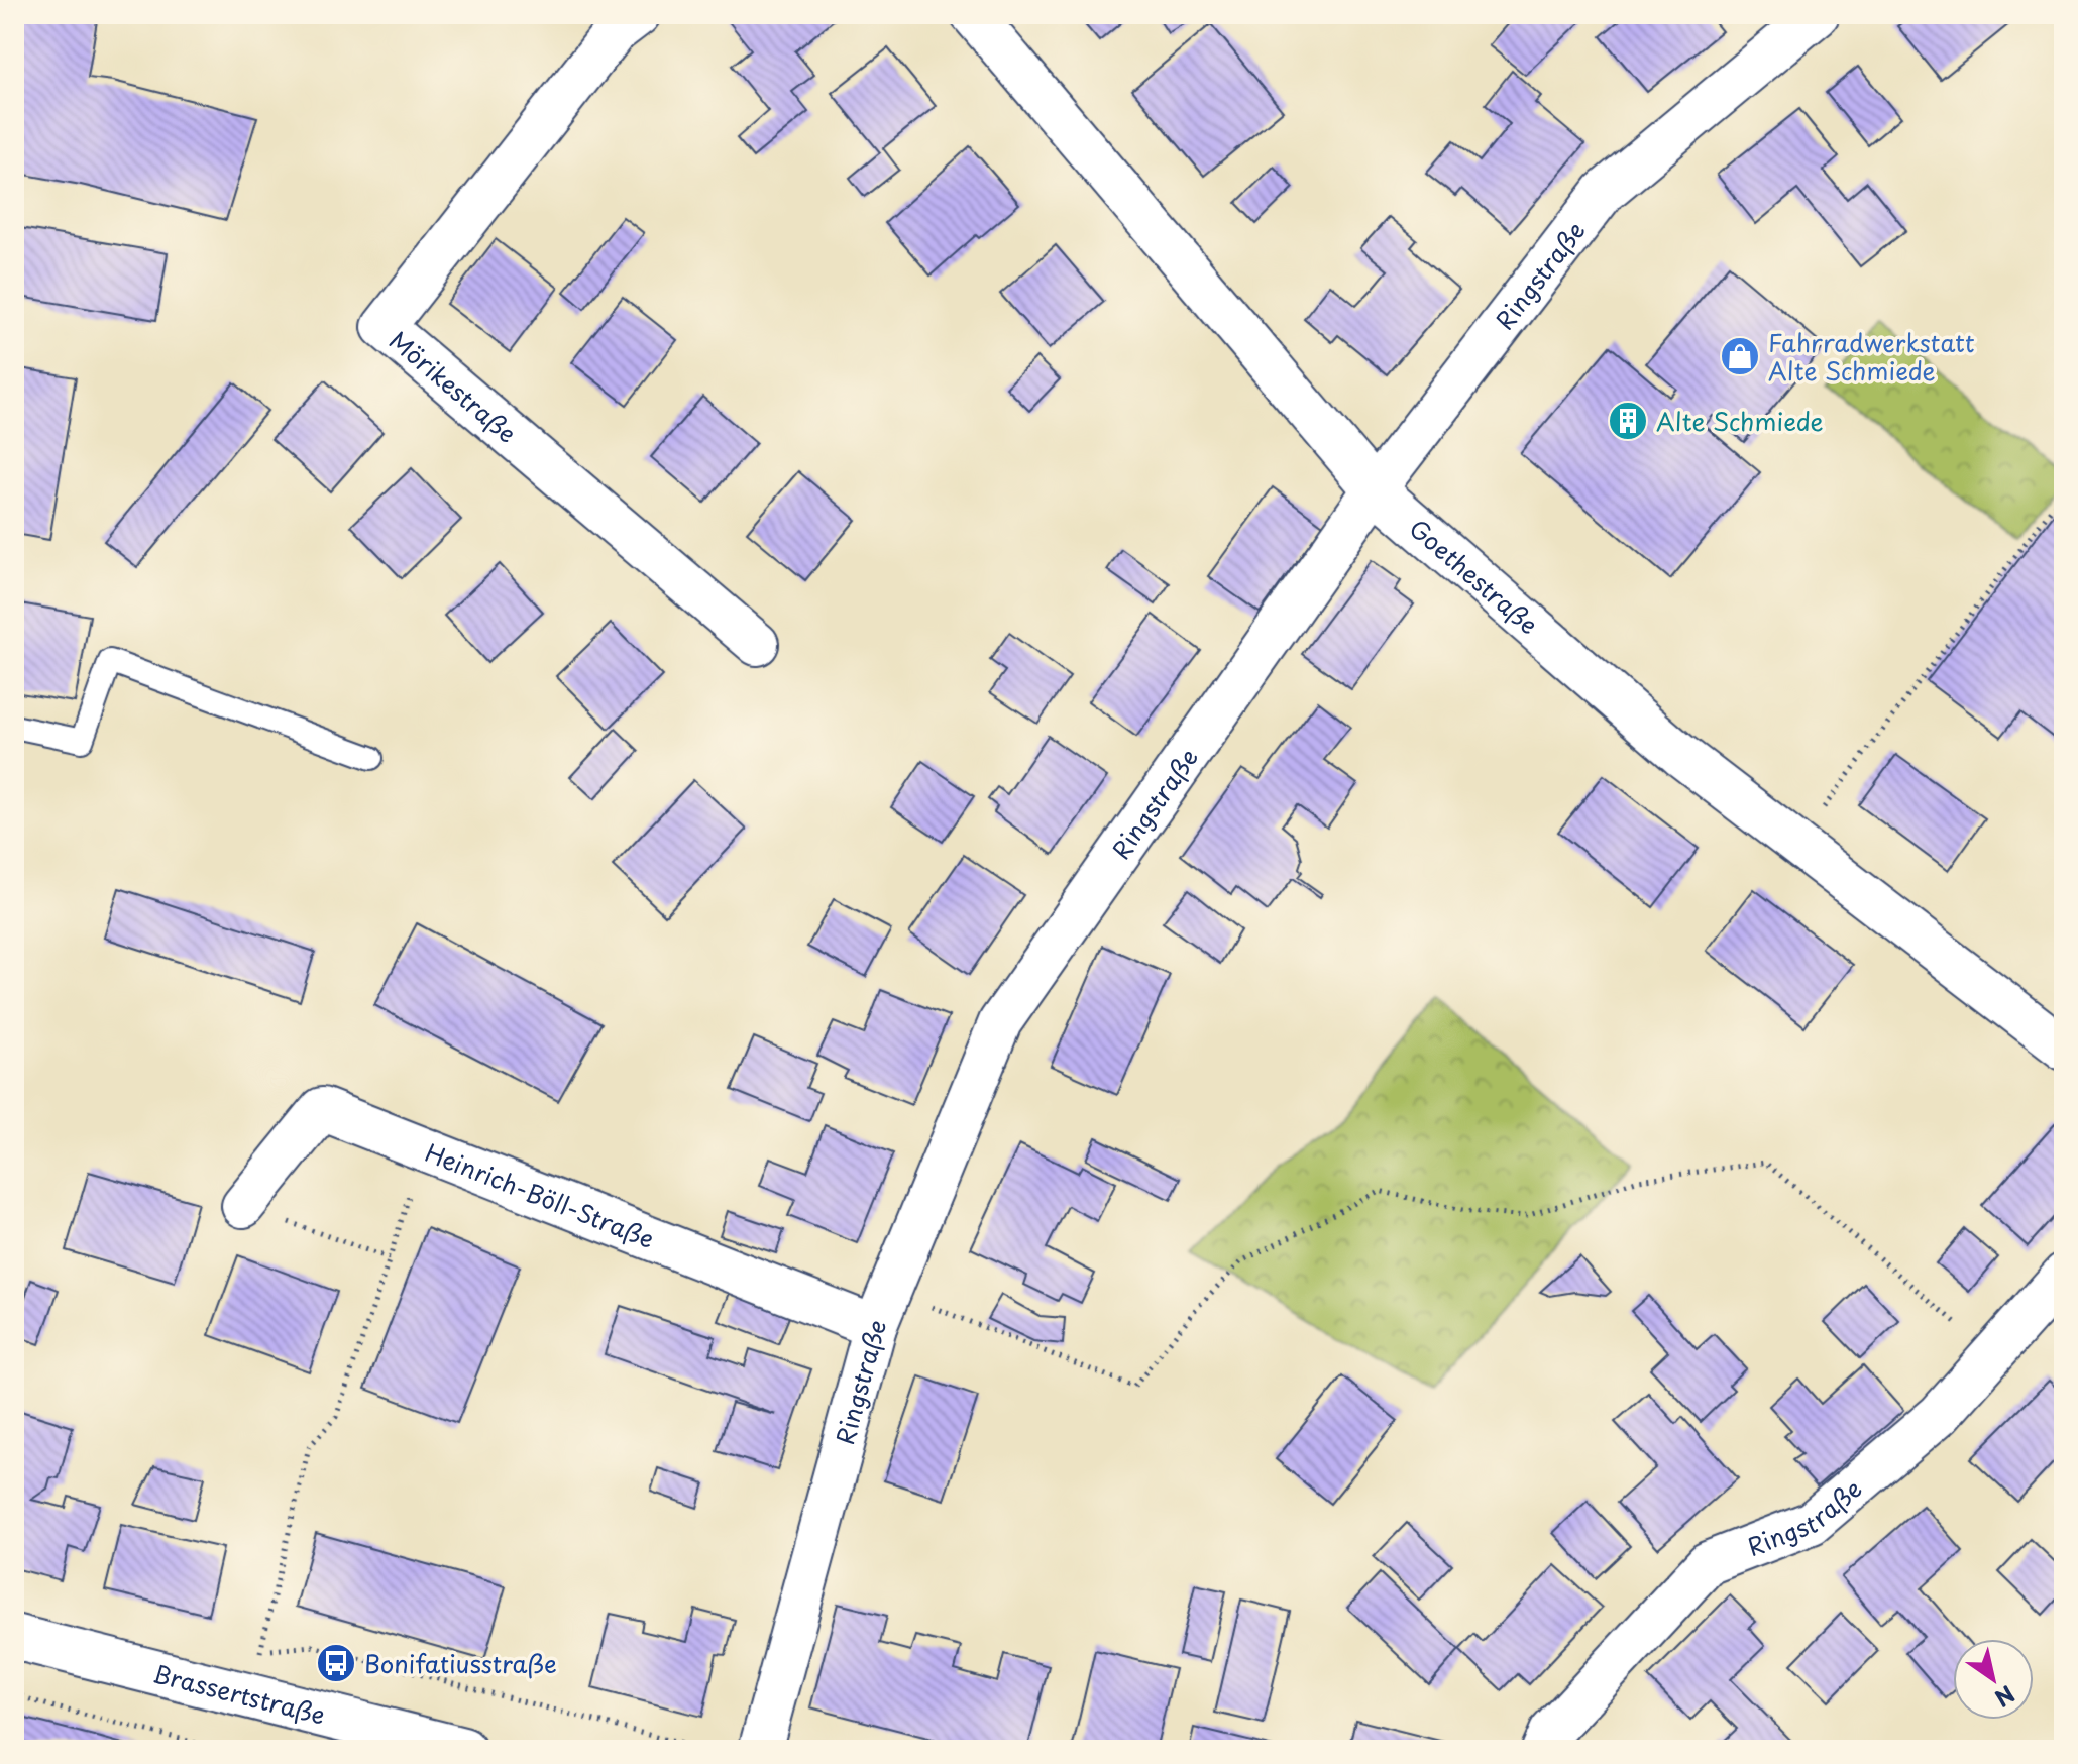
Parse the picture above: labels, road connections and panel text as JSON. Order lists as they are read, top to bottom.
{
  "streets": {
    "main road": ["Brassertstraße"],
    "street": [
      "Ringstraße",
      "Mörikestraße",
      "Goethestraße",
      "Heinrich-Böll-Straße"
    ]
  },
  "crossings": [
    ["Ringstraße", "Goethestraße"],
    ["Ringstraße", "Heinrich-Böll-Straße"]
  ],
  "places": {
    "shop": ["Fahrradwerkstatt Alte Schmiede"],
    "building": ["Alte Schmiede"],
    "bus stop": ["Bonifatiusstraße"]
  },
  "north": "bottom right"
}
